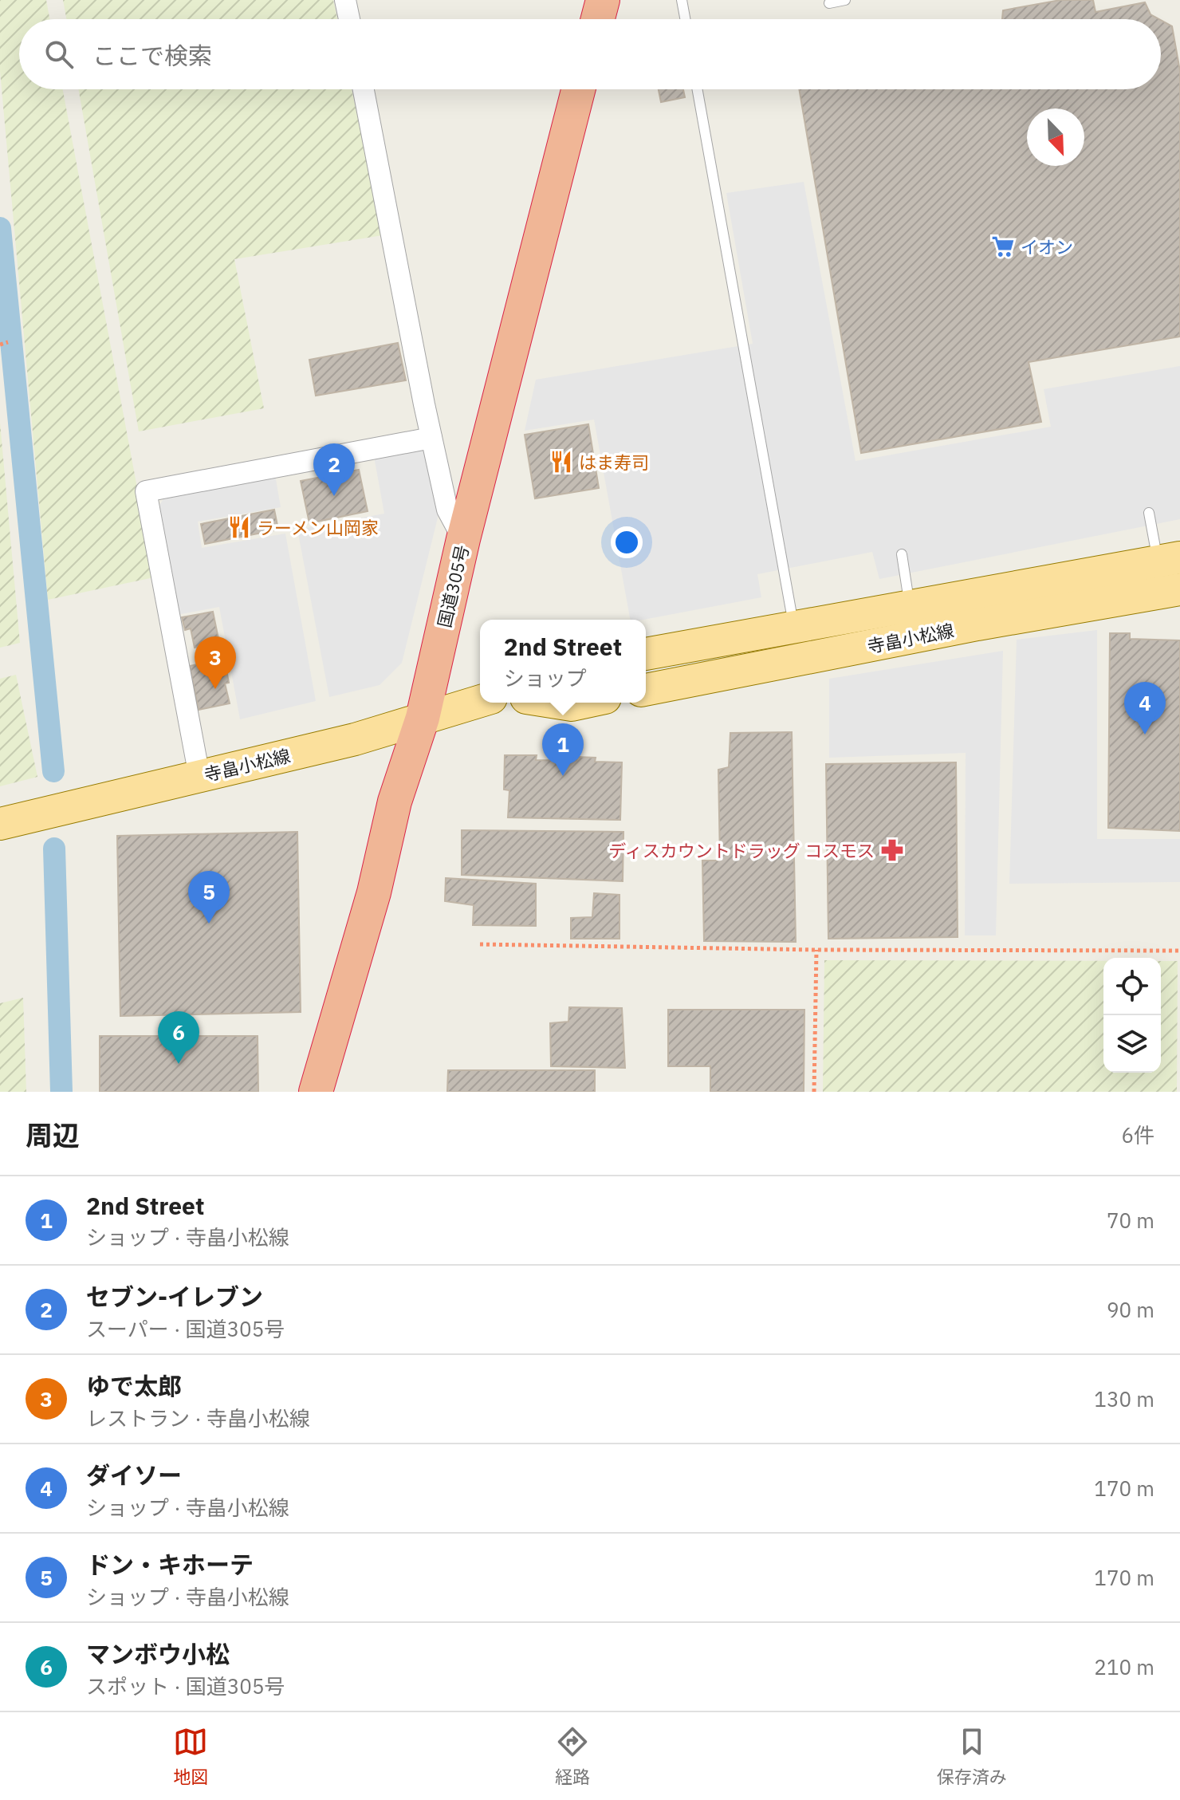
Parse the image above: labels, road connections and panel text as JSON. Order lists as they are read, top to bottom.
{
  "streets": {
    "highway": ["国道305号"],
    "main road": ["寺畠小松線"]
  },
  "crossings": [
    ["国道305号", "寺畠小松線"]
  ],
  "places": {
    "supermarket": ["イオン"],
    "restaurant": ["はま寿司", "ラーメン山岡家"],
    "pharmacy": ["ディスカウントドラッグ コスモス"]
  },
  "north": "bottom right",
  "page": {
    "search": "ここで検索",
    "pins": [
      "2",
      "3",
      "4",
      "1",
      "5",
      "6"
    ],
    "popup": ["2nd Street", "ショップ"],
    "heading": ["周辺", "6件"],
    "list": [
      {
        "mark": "1",
        "name": "2nd Street",
        "note": "ショップ · 寺畠小松線",
        "value": "70 m"
      },
      {
        "mark": "2",
        "name": "セブン-イレブン",
        "note": "スーパー · 国道305号",
        "value": "90 m"
      },
      {
        "mark": "3",
        "name": "ゆで太郎",
        "note": "レストラン · 寺畠小松線",
        "value": "130 m"
      },
      {
        "mark": "4",
        "name": "ダイソー",
        "note": "ショップ · 寺畠小松線",
        "value": "170 m"
      },
      {
        "mark": "5",
        "name": "ドン・キホーテ",
        "note": "ショップ · 寺畠小松線",
        "value": "170 m"
      },
      {
        "mark": "6",
        "name": "マンボウ小松",
        "note": "スポット · 国道305号",
        "value": "210 m"
      }
    ],
    "nav": ["地図", "経路", "保存済み"]
  }
}
